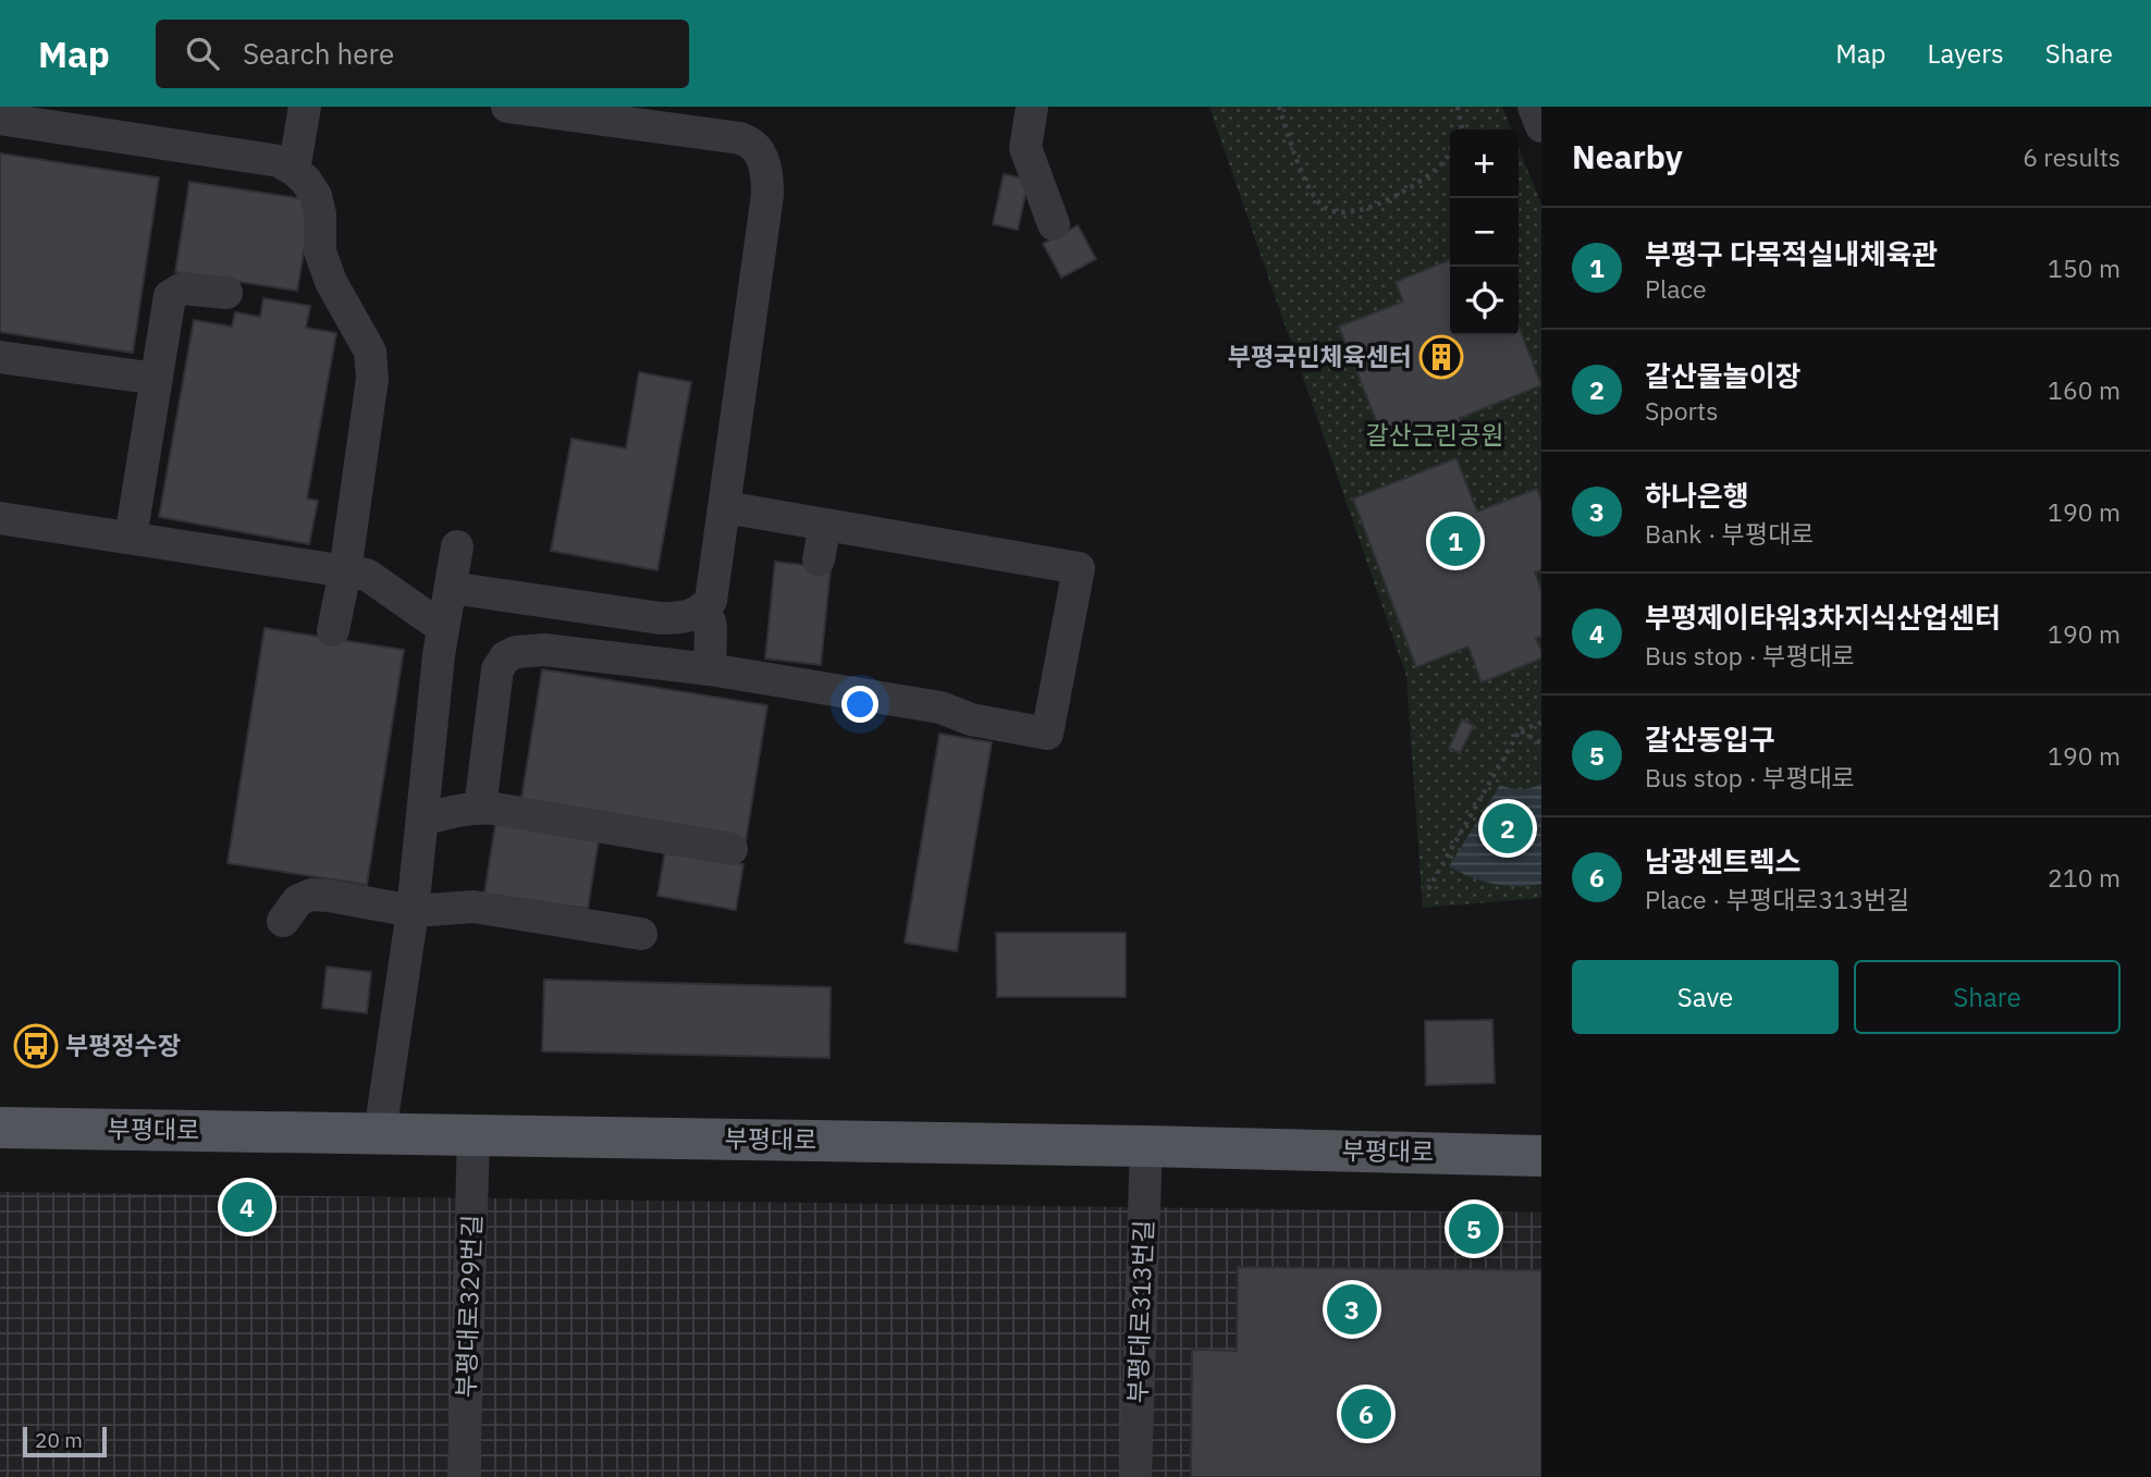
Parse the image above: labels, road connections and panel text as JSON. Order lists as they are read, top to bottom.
{
  "streets": {
    "main road": ["부평대로"],
    "street": ["부평대로329번길", "부평대로313번길"]
  },
  "crossings": [
    ["부평대로", "부평대로329번길"],
    ["부평대로", "부평대로313번길"]
  ],
  "parks": ["갈산근린공원"],
  "places": {
    "building": ["부평국민체육센터"],
    "bus stop": ["부평정수장"]
  },
  "scale_bar": "20 m",
  "page": {
    "header": "Map",
    "search": "Search here",
    "nav": ["Map", "Layers", "Share"],
    "heading": ["Nearby", "6 results"],
    "map_buttons": ["+", "−"],
    "list": [
      {
        "mark": "1",
        "name": "부평구 다목적실내체육관",
        "note": "Place",
        "value": "150 m"
      },
      {
        "mark": "2",
        "name": "갈산물놀이장",
        "note": "Sports",
        "value": "160 m"
      },
      {
        "mark": "3",
        "name": "하나은행",
        "note": "Bank · 부평대로",
        "value": "190 m"
      },
      {
        "mark": "4",
        "name": "부평제이타워3차지식산업센터",
        "note": "Bus stop · 부평대로",
        "value": "190 m"
      },
      {
        "mark": "5",
        "name": "갈산동입구",
        "note": "Bus stop · 부평대로",
        "value": "190 m"
      },
      {
        "mark": "6",
        "name": "남광센트렉스",
        "note": "Place · 부평대로313번길",
        "value": "210 m"
      }
    ],
    "pins": [
      "1",
      "2",
      "4",
      "5",
      "3",
      "6"
    ],
    "buttons": ["Save", "Share"],
    "scale": "20 m"
  }
}
